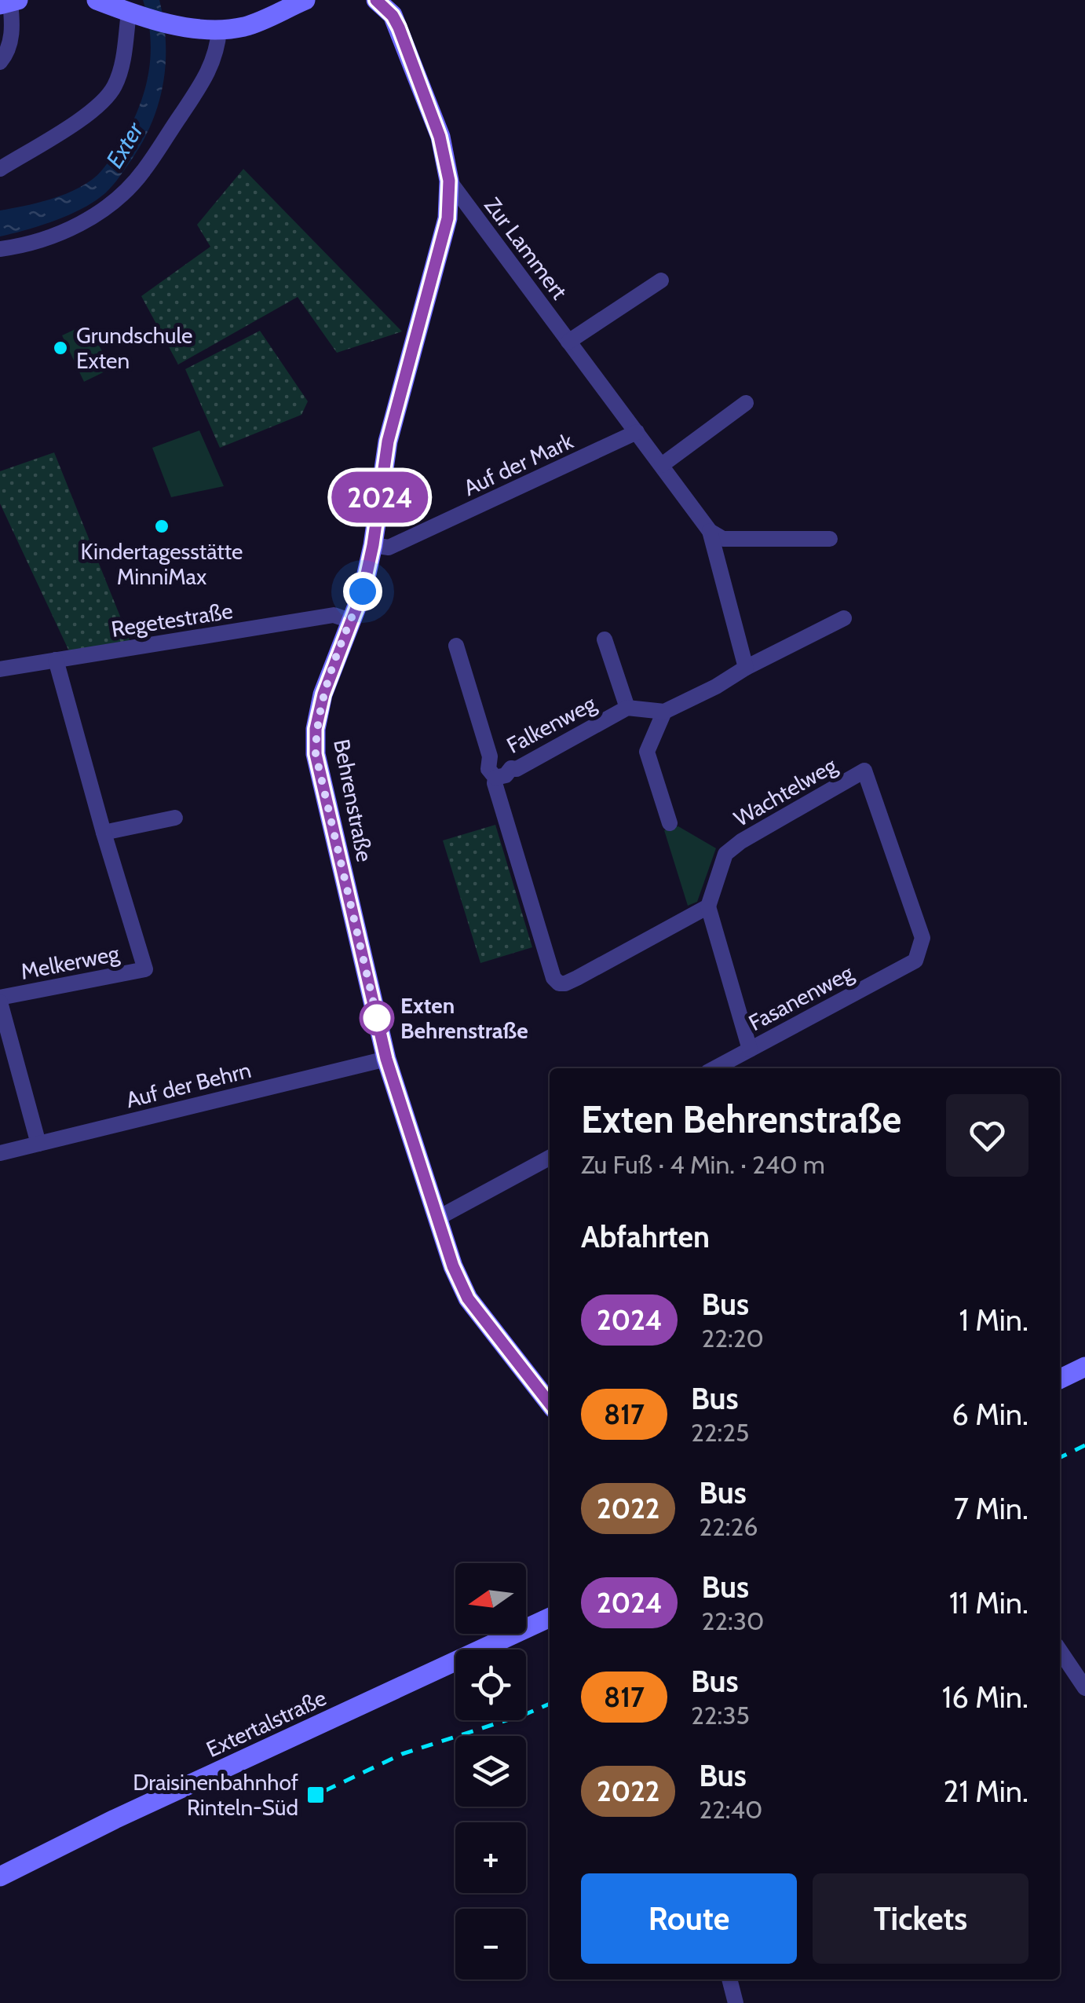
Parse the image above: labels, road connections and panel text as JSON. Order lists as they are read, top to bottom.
{
  "streets": {
    "main road": ["Behrenstraße", "Extertalstraße"],
    "street": [
      "Zur Lammert",
      "Auf der Mark",
      "Regetestraße",
      "Falkenweg",
      "Wachtelweg",
      "Melkerweg",
      "Fasanenweg",
      "Auf der Behrn"
    ]
  },
  "crossings": [
    ["Zur Lammert", "Auf der Mark"],
    ["Zur Lammert", "Behrenstraße"],
    ["Auf der Mark", "Behrenstraße"],
    ["Regetestraße", "Behrenstraße"],
    ["Regetestraße", "Melkerweg"],
    ["Falkenweg", "Wachtelweg"],
    ["Wachtelweg", "Fasanenweg"],
    ["Behrenstraße", "Auf der Behrn"]
  ],
  "water": ["Exter"],
  "places": {
    "other": ["Grundschule Exten", "Kindertagesstätte MinniMax", "Exten Behrenstraße"],
    "transit": ["Draisinenbahnhof Rinteln-Süd"]
  },
  "lines": ["bus line 2024"],
  "north": "left",
  "page": {
    "on_map": "2024",
    "heading": [
      ["Exten Behrenstraße", "Zu Fuß · 4 Min. · 240 m"],
      "Abfahrten"
    ],
    "list": [
      {
        "mark": "2024",
        "name": "Bus",
        "note": "22:20",
        "value": "1 Min."
      },
      {
        "mark": "817",
        "name": "Bus",
        "note": "22:25",
        "value": "6 Min."
      },
      {
        "mark": "2022",
        "name": "Bus",
        "note": "22:26",
        "value": "7 Min."
      },
      {
        "mark": "2024",
        "name": "Bus",
        "note": "22:30",
        "value": "11 Min."
      },
      {
        "mark": "817",
        "name": "Bus",
        "note": "22:35",
        "value": "16 Min."
      },
      {
        "mark": "2022",
        "name": "Bus",
        "note": "22:40",
        "value": "21 Min."
      }
    ],
    "map_buttons": ["+", "−"],
    "buttons": ["Route", "Tickets"]
  }
}
